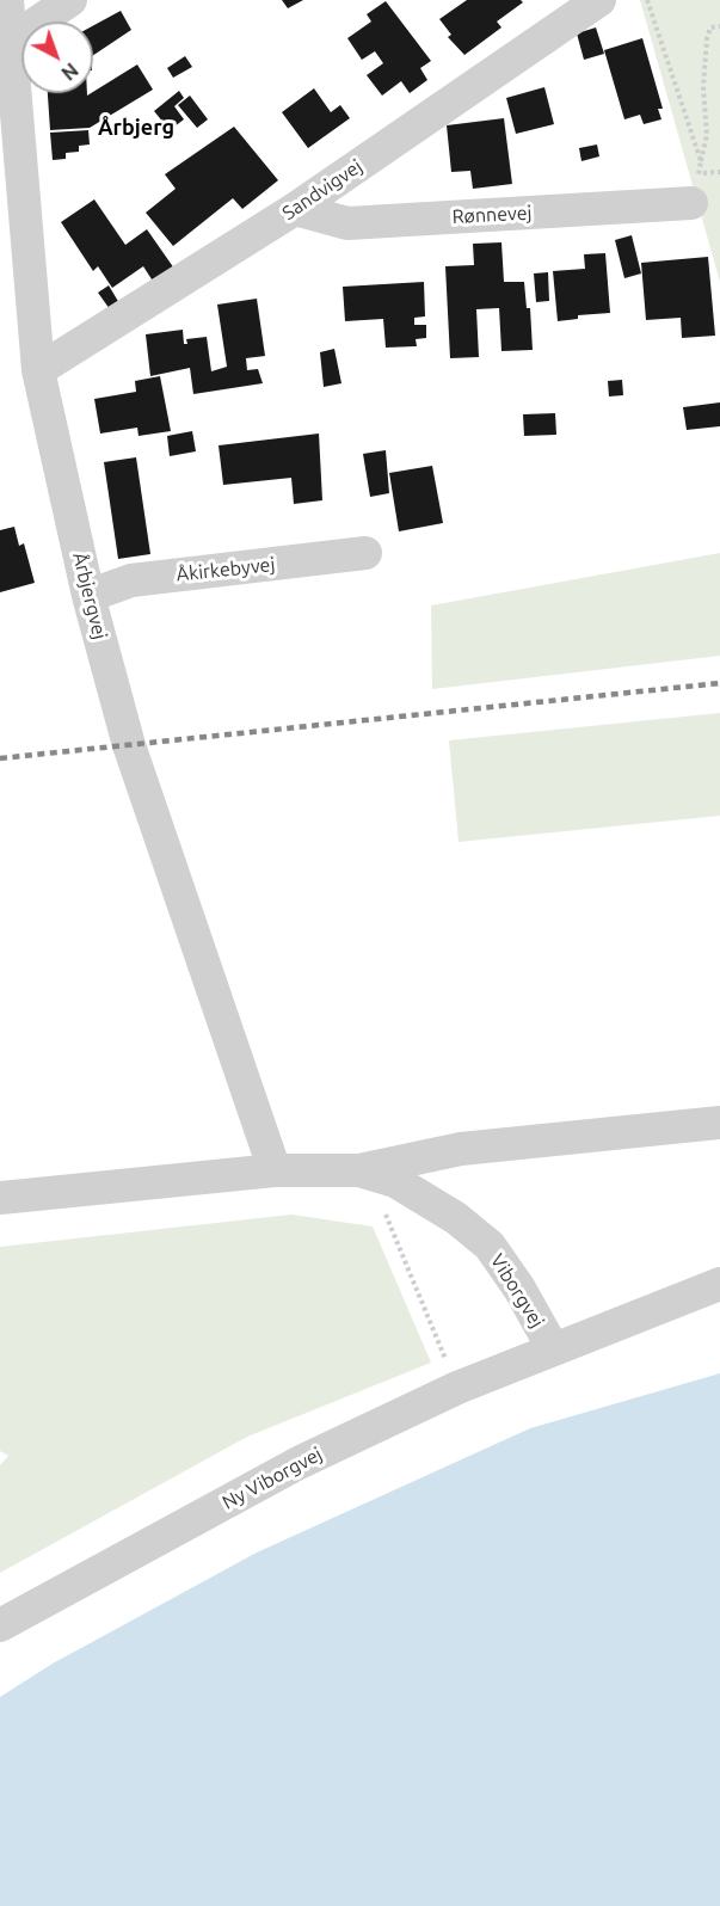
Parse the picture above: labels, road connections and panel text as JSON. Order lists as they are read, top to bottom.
{
  "streets": {
    "street": [
      "Sandvigvej",
      "Rønnevej",
      "Åkirkebyvej",
      "Årbjergvej",
      "Viborgvej",
      "Ny Viborgvej"
    ]
  },
  "crossings": [
    ["Sandvigvej", "Rønnevej"],
    ["Sandvigvej", "Årbjergvej"],
    ["Åkirkebyvej", "Årbjergvej"],
    ["Årbjergvej", "Viborgvej"],
    ["Viborgvej", "Ny Viborgvej"]
  ],
  "districts": ["Årbjerg"],
  "north": "bottom right"
}
